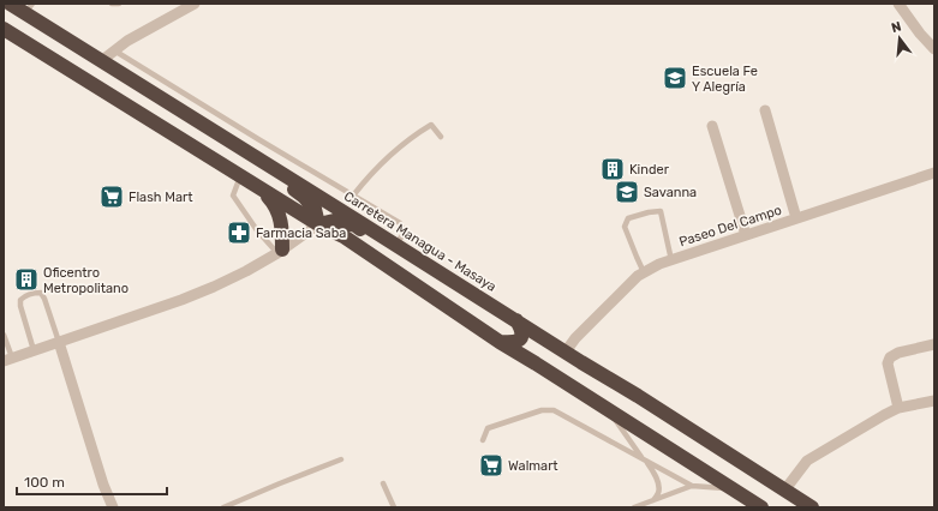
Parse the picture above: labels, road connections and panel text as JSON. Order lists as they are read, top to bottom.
{
  "streets": {
    "highway": ["Carretera Managua - Masaya"],
    "street": ["Paseo Del Campo"]
  },
  "crossings": [
    ["Paseo Del Campo", "Carretera Managua - Masaya"]
  ],
  "places": {
    "school or university": ["Escuela Fe Y Alegría", "Savanna"],
    "building": ["Kinder", "Oficentro Metropolitano"],
    "supermarket": ["Flash Mart", "Walmart"],
    "pharmacy": ["Farmacia Saba"]
  },
  "scale_bar": "100 m",
  "north": "top"
}
